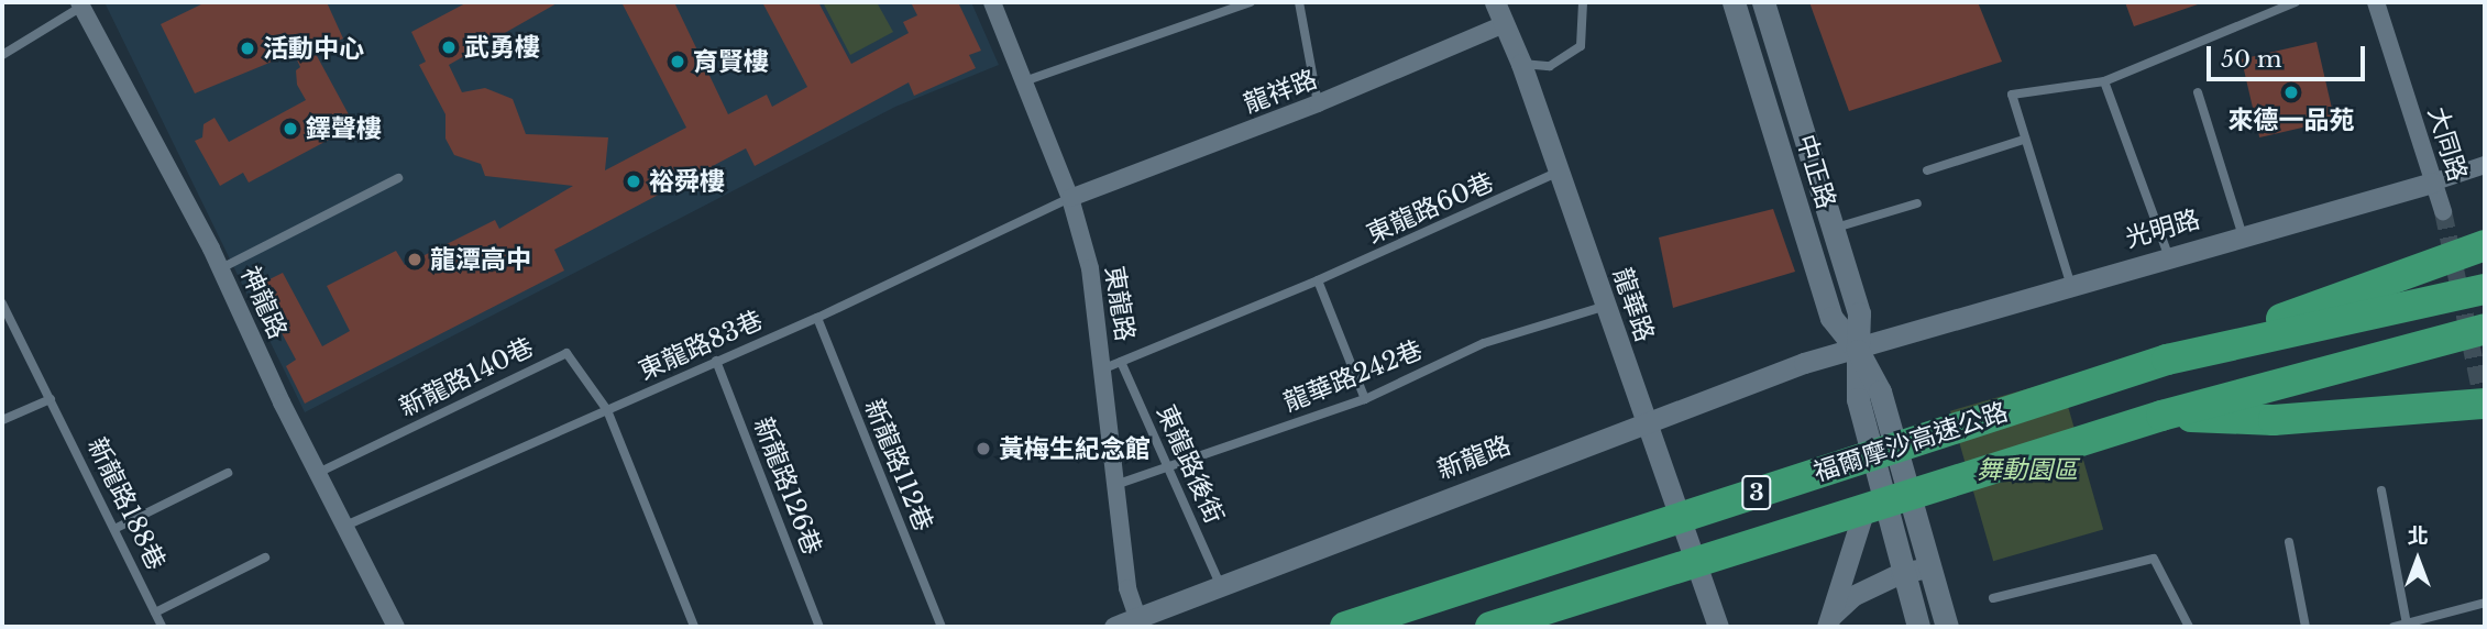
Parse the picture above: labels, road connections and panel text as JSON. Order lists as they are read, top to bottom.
{
  "streets": {
    "highway": ["福爾摩沙高速公路", "3"],
    "main road": ["中正路"],
    "street": [
      "龍祥路",
      "大同路",
      "光明路",
      "神龍路",
      "東龍路",
      "龍華路",
      "新龍路"
    ],
    "lane": [
      "東龍路60巷",
      "東龍路83巷",
      "龍華路242巷",
      "新龍路140巷",
      "東龍路後街",
      "新龍路112巷",
      "新龍路126巷",
      "新龍路188巷"
    ]
  },
  "crossings": [
    ["龍祥路", "東龍路"],
    ["龍祥路", "龍華路"],
    ["龍祥路", "東龍路83巷"],
    ["大同路", "光明路"],
    ["中正路", "光明路"],
    ["中正路", "新龍路"],
    ["東龍路60巷", "東龍路"],
    ["東龍路60巷", "龍華路"],
    ["東龍路60巷", "東龍路後街"],
    ["光明路", "新龍路"],
    ["神龍路", "東龍路83巷"],
    ["神龍路", "新龍路140巷"],
    ["東龍路", "東龍路83巷"],
    ["東龍路", "龍華路242巷"],
    ["東龍路", "新龍路"],
    ["東龍路", "東龍路後街"],
    ["龍華路", "龍華路242巷"],
    ["龍華路", "新龍路"],
    ["東龍路83巷", "新龍路140巷"],
    ["東龍路83巷", "新龍路112巷"],
    ["東龍路83巷", "新龍路126巷"],
    ["龍華路242巷", "東龍路後街"],
    ["新龍路", "東龍路後街"]
  ],
  "parks": ["舞動園區"],
  "places": [
    "武勇樓",
    "活動中心",
    "育賢樓",
    "來德一品苑",
    "鐸聲樓",
    "裕舜樓",
    "龍潭高中",
    "黃梅生紀念館"
  ],
  "scale_bar": "50 m",
  "north": "top"
}
